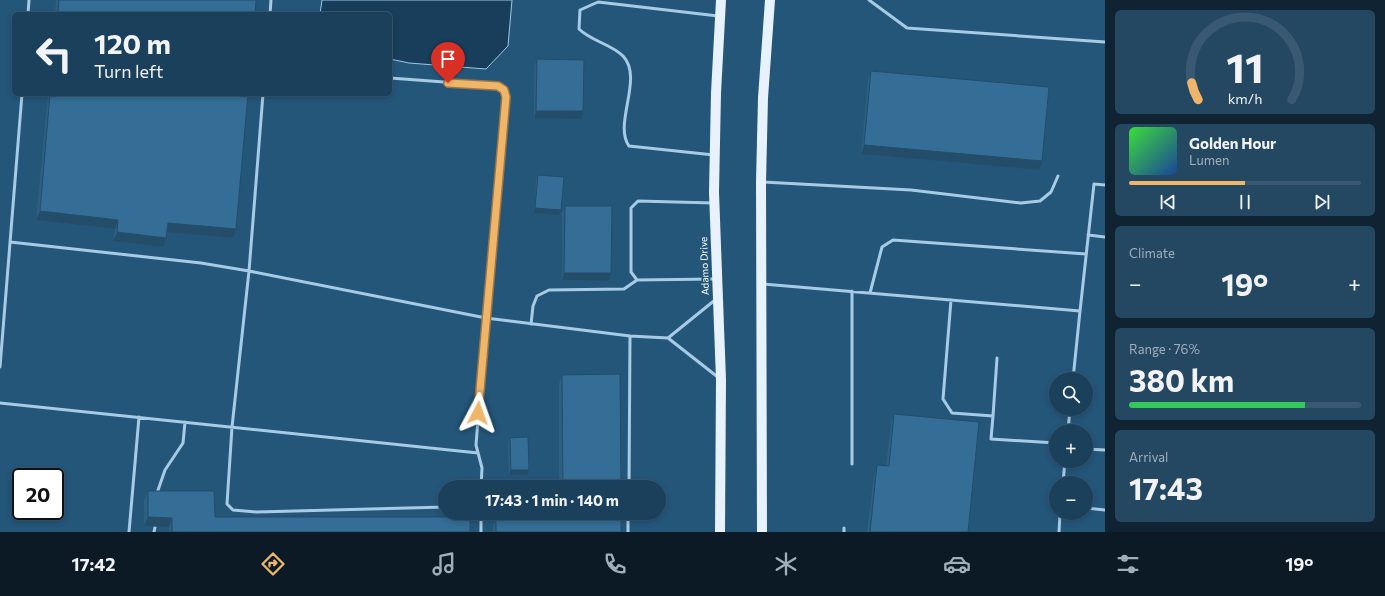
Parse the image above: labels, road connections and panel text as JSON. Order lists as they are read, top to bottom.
{
  "streets": {
    "main road": ["Adamo Drive"]
  },
  "page": {
    "turn": ["120 m", "Turn left"],
    "song": ["Golden Hour", "Lumen"],
    "tile": [
      "Climate",
      ["Range · 76%", "380 km"],
      ["Arrival", "17:43"]
    ],
    "heat": ["−", "19°", "+"],
    "map_buttons": ["+", "−"],
    "limit": "20",
    "trip": "17:43 · 1 min · 140 m",
    "tabs": ["17:42", "19°"],
    "gauge": ["11", "km/h"]
  }
}
